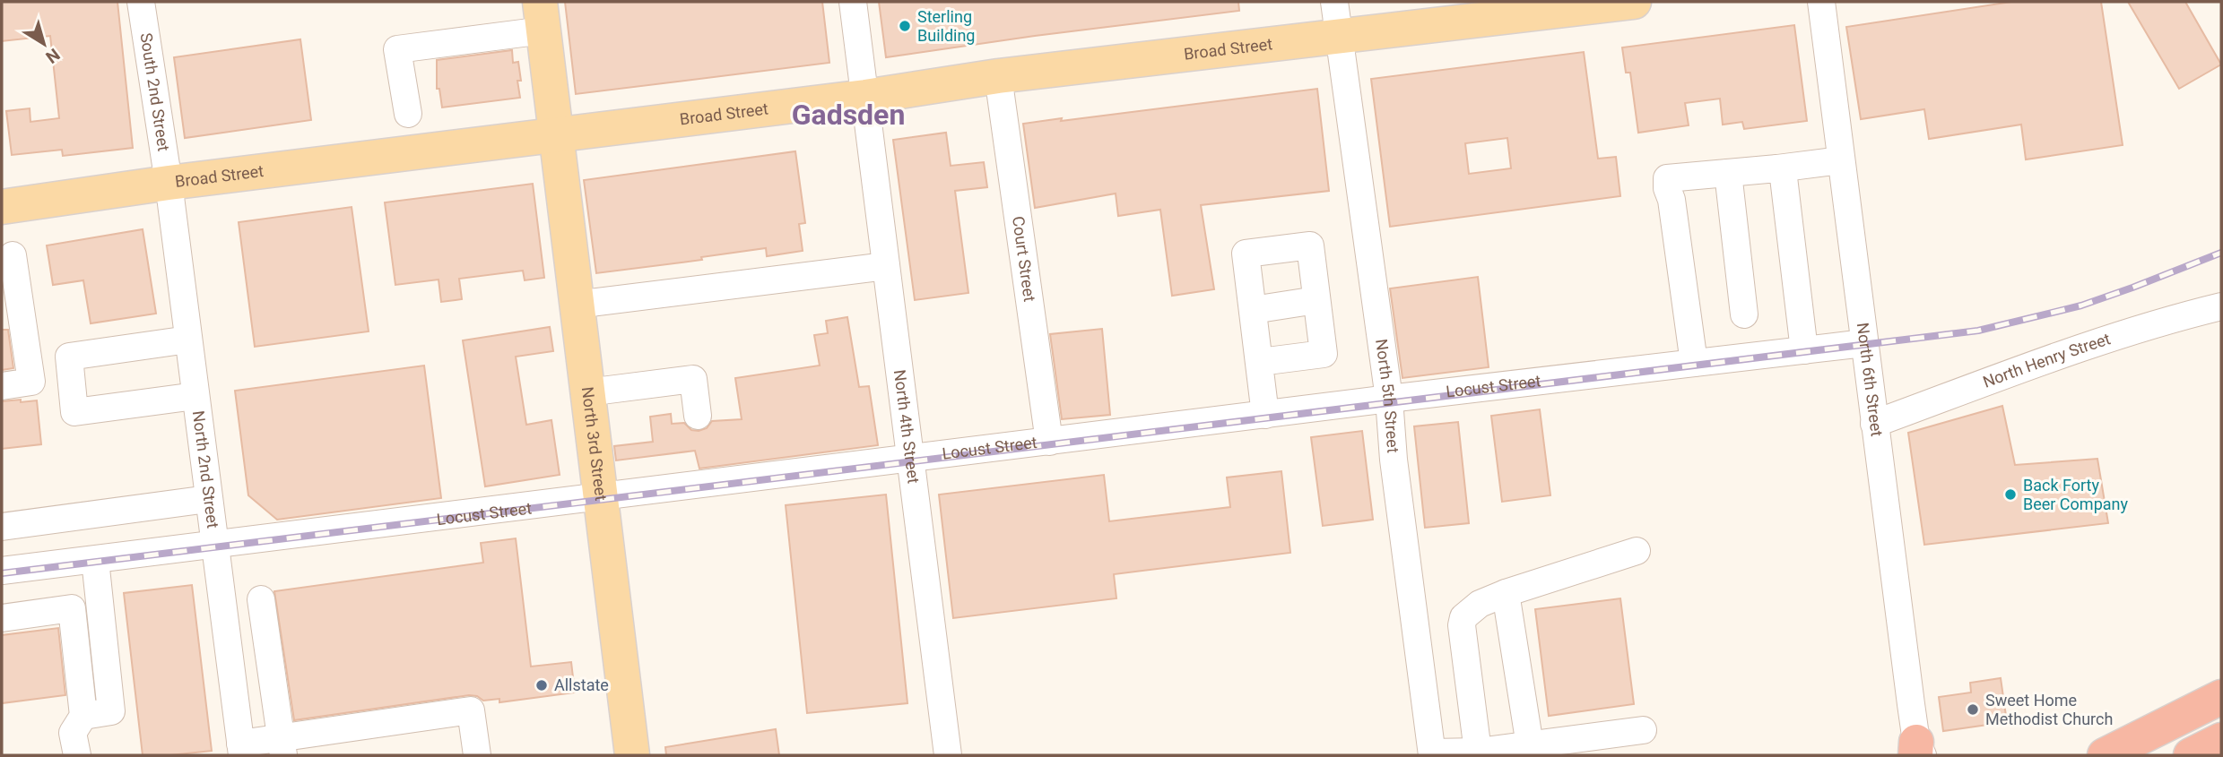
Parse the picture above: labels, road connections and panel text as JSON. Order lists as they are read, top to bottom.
{
  "streets": {
    "main road": ["Broad Street", "North 3rd Street"],
    "street": [
      "South 2nd Street",
      "Court Street",
      "North Henry Street",
      "North 6th Street",
      "Locust Street",
      "North 5th Street",
      "North 4th Street",
      "North 2nd Street"
    ]
  },
  "crossings": [
    ["Broad Street", "South 2nd Street"],
    ["Broad Street", "Court Street"],
    ["Broad Street", "North 5th Street"],
    ["Broad Street", "North 4th Street"],
    ["Broad Street", "North 3rd Street"],
    ["Broad Street", "North 2nd Street"],
    ["South 2nd Street", "North 2nd Street"],
    ["Court Street", "Locust Street"],
    ["North Henry Street", "North 6th Street"],
    ["North 6th Street", "Locust Street"],
    ["Locust Street", "North 5th Street"],
    ["Locust Street", "North 4th Street"],
    ["Locust Street", "North 3rd Street"],
    ["Locust Street", "North 2nd Street"]
  ],
  "districts": ["Gadsden"],
  "places": [
    "Sterling Building",
    "Back Forty Beer Company",
    "Allstate",
    "Sweet Home Methodist Church"
  ],
  "north": "bottom right"
}
